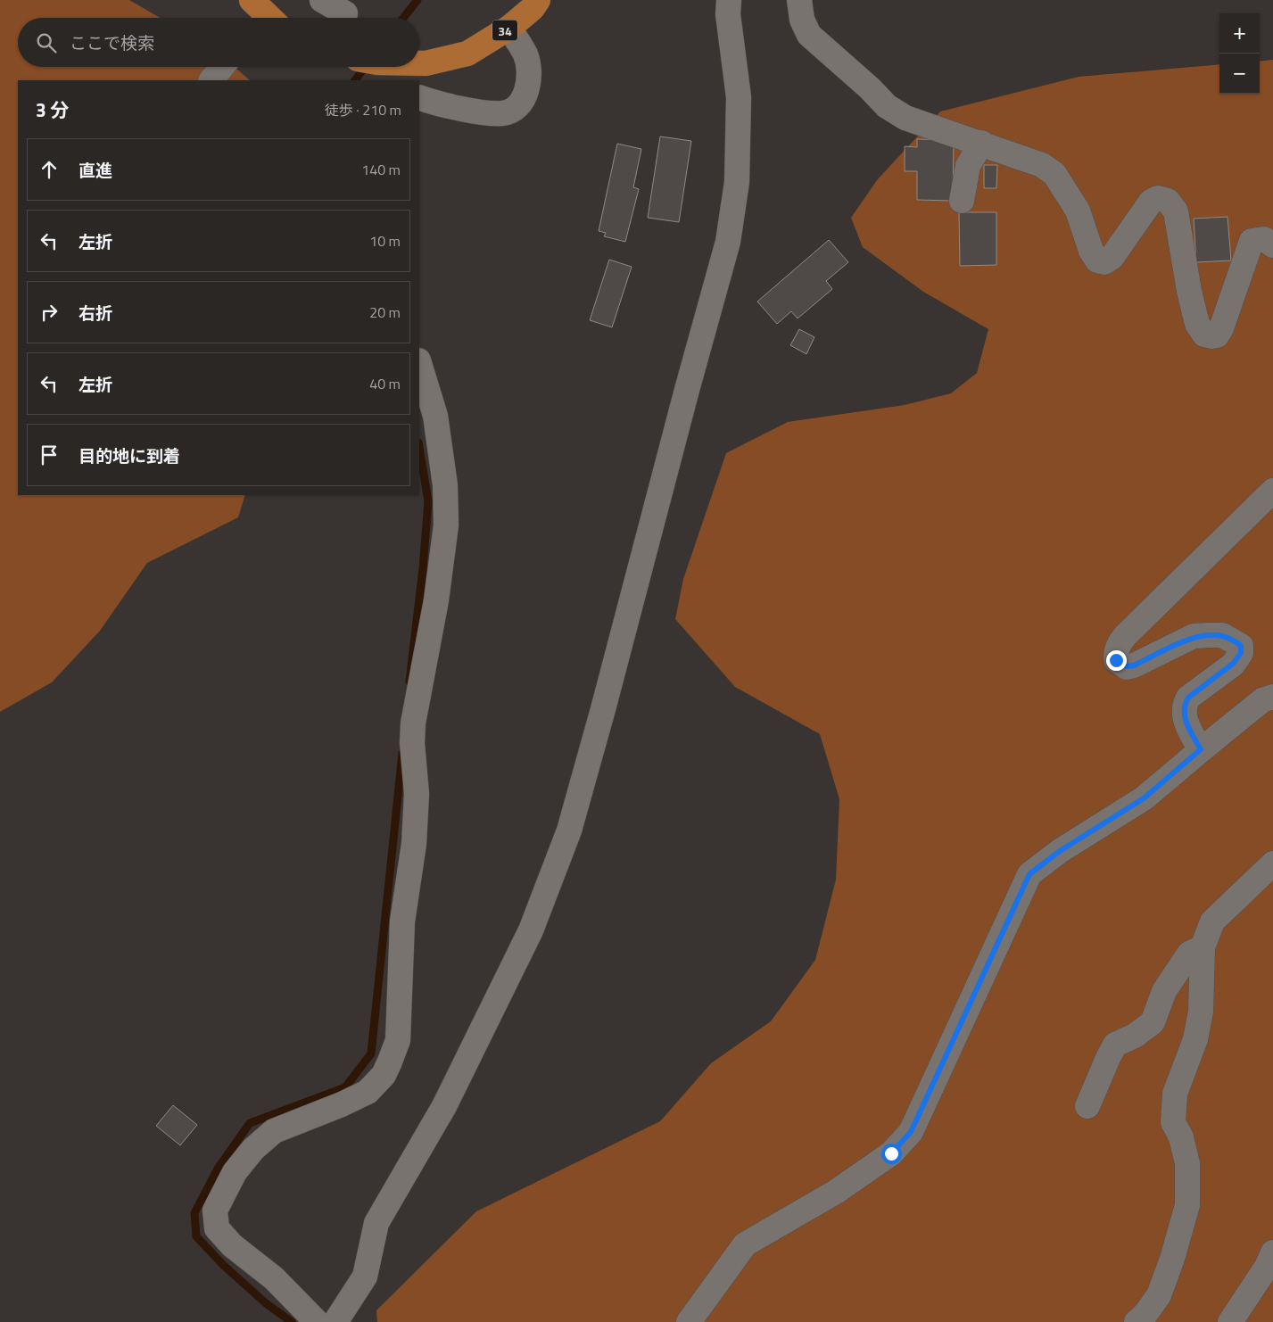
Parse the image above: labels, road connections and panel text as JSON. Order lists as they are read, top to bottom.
{
  "streets": {
    "main road": ["34"]
  },
  "page": {
    "map_buttons": ["+", "−"],
    "search": "ここで検索",
    "heading": ["3 分", "徒歩 · 210 m"],
    "list": [
      ["直進", "140 m"],
      ["左折", "10 m"],
      ["右折", "20 m"],
      ["左折", "40 m"],
      "目的地に到着"
    ]
  }
}
